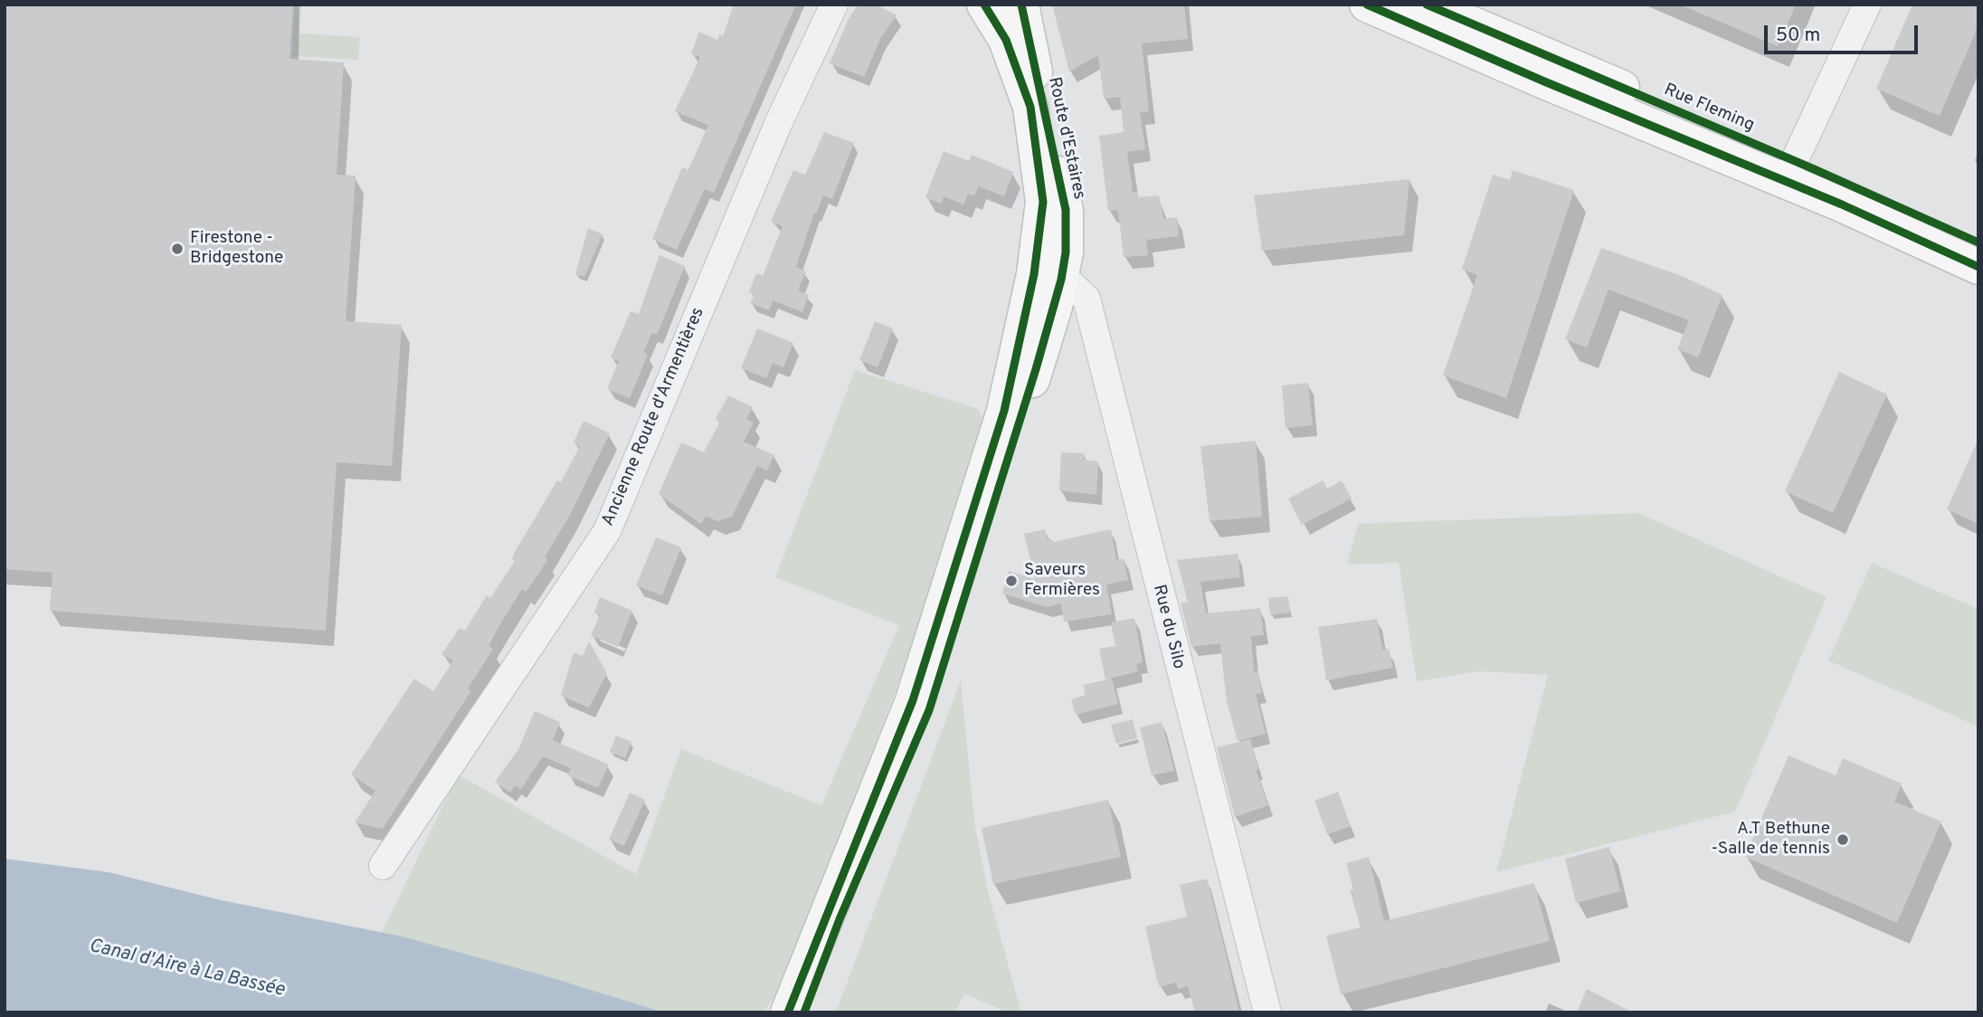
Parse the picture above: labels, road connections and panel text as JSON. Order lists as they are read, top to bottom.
{
  "streets": {
    "main road": ["Rue Fleming", "Route d'Estaires"],
    "street": ["Ancienne Route d'Armentières", "Rue du Silo"]
  },
  "crossings": [
    ["Route d'Estaires", "Rue du Silo"]
  ],
  "water": ["Canal d'Aire à La Bassée"],
  "places": ["Firestone - Bridgestone", "Saveurs Fermières", "A.T Bethune -Salle de tennis"],
  "scale_bar": "50 m"
}
